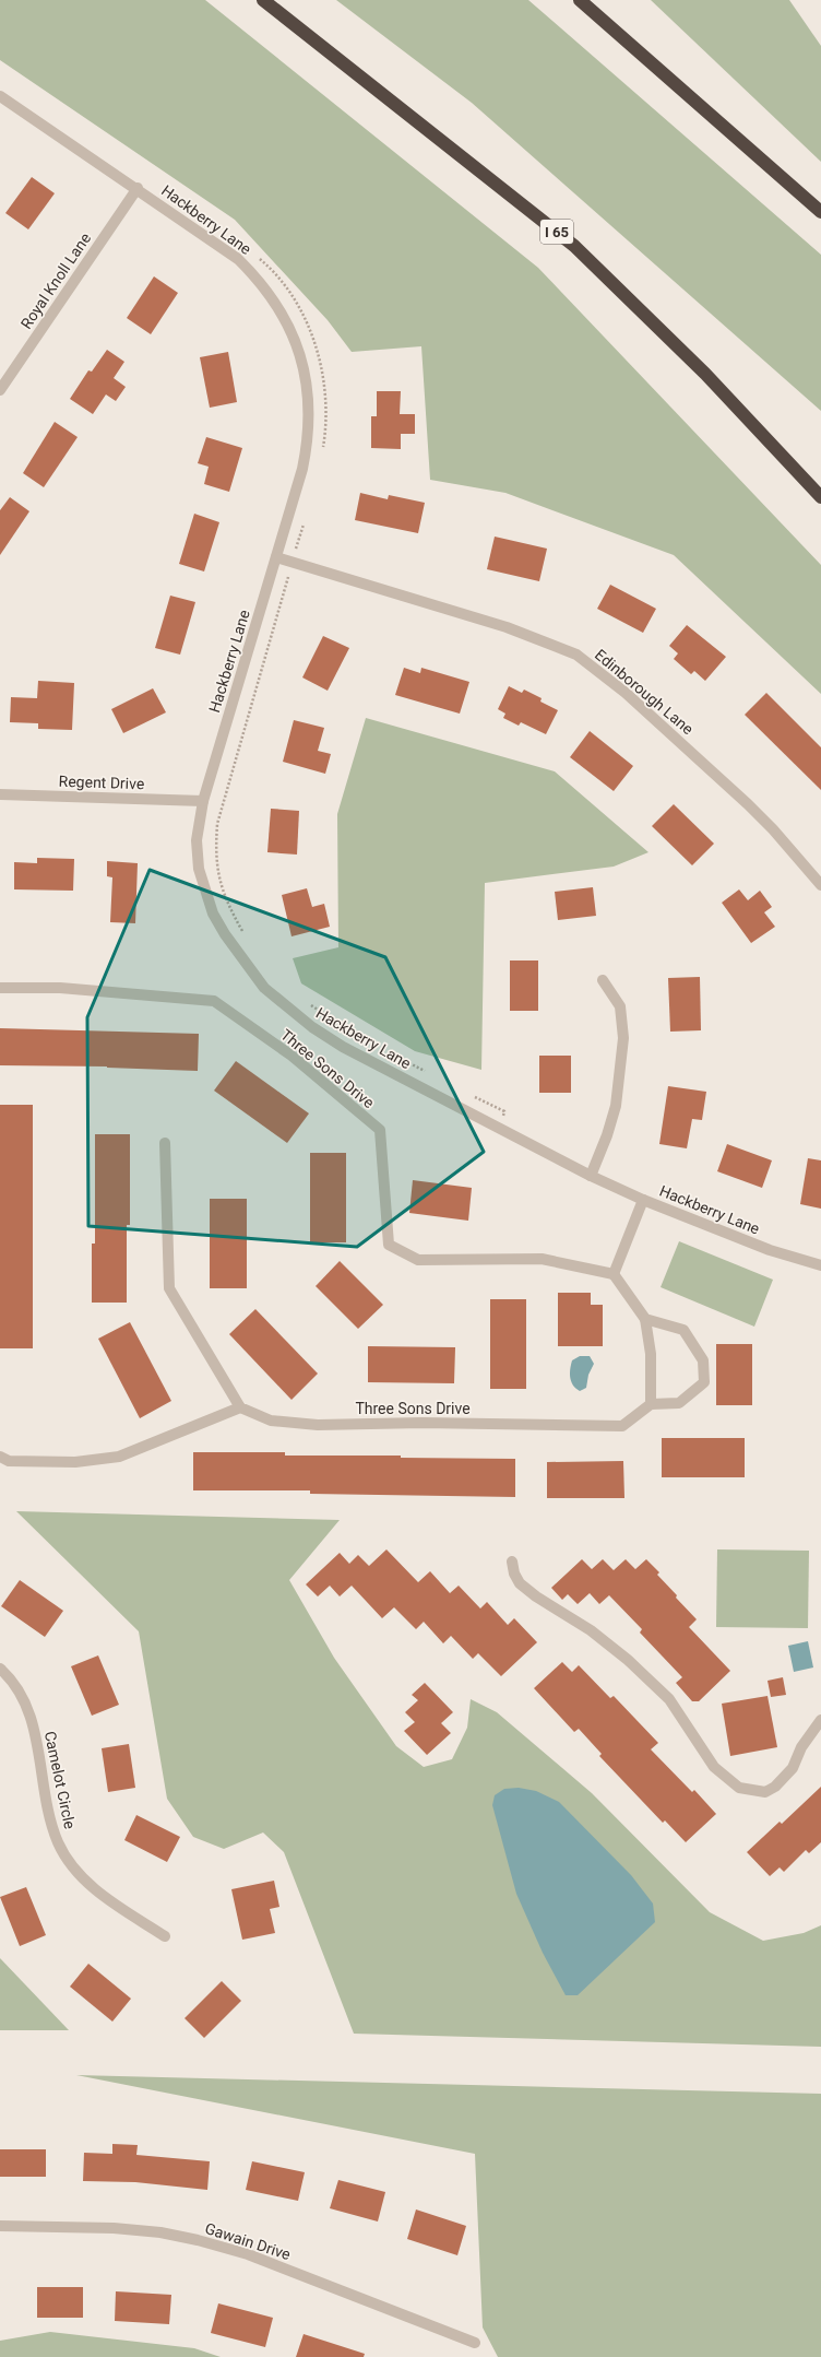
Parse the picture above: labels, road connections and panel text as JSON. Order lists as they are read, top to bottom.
{
  "streets": {
    "highway": ["I 65"],
    "street": [
      "Hackberry Lane",
      "Royal Knoll Lane",
      "Edinborough Lane",
      "Regent Drive",
      "Three Sons Drive",
      "Camelot Circle",
      "Gawain Drive"
    ]
  },
  "crossings": [
    ["Hackberry Lane", "Royal Knoll Lane"],
    ["Hackberry Lane", "Edinborough Lane"],
    ["Hackberry Lane", "Regent Drive"]
  ]
}
